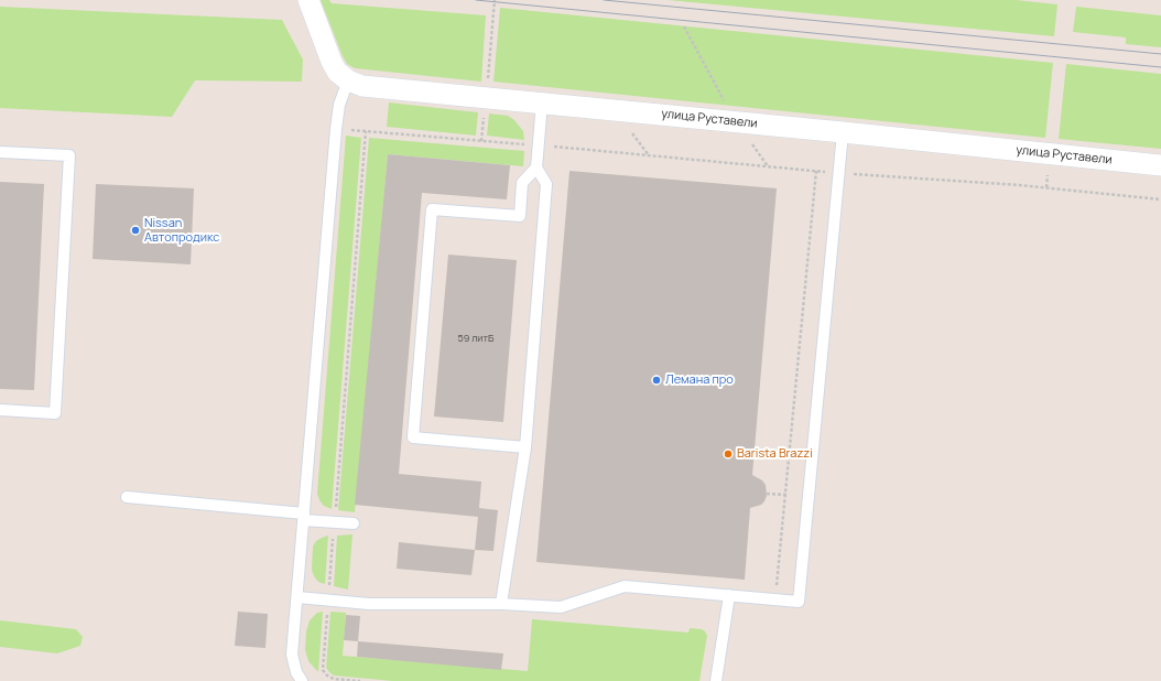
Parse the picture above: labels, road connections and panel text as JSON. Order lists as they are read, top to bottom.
{
  "streets": {
    "street": ["улица Руставели"]
  },
  "places": ["Nissan Автопродикс", "Лемана про", "Barista Brazzi"],
  "house_numbers": ["59 литБ"]
}
